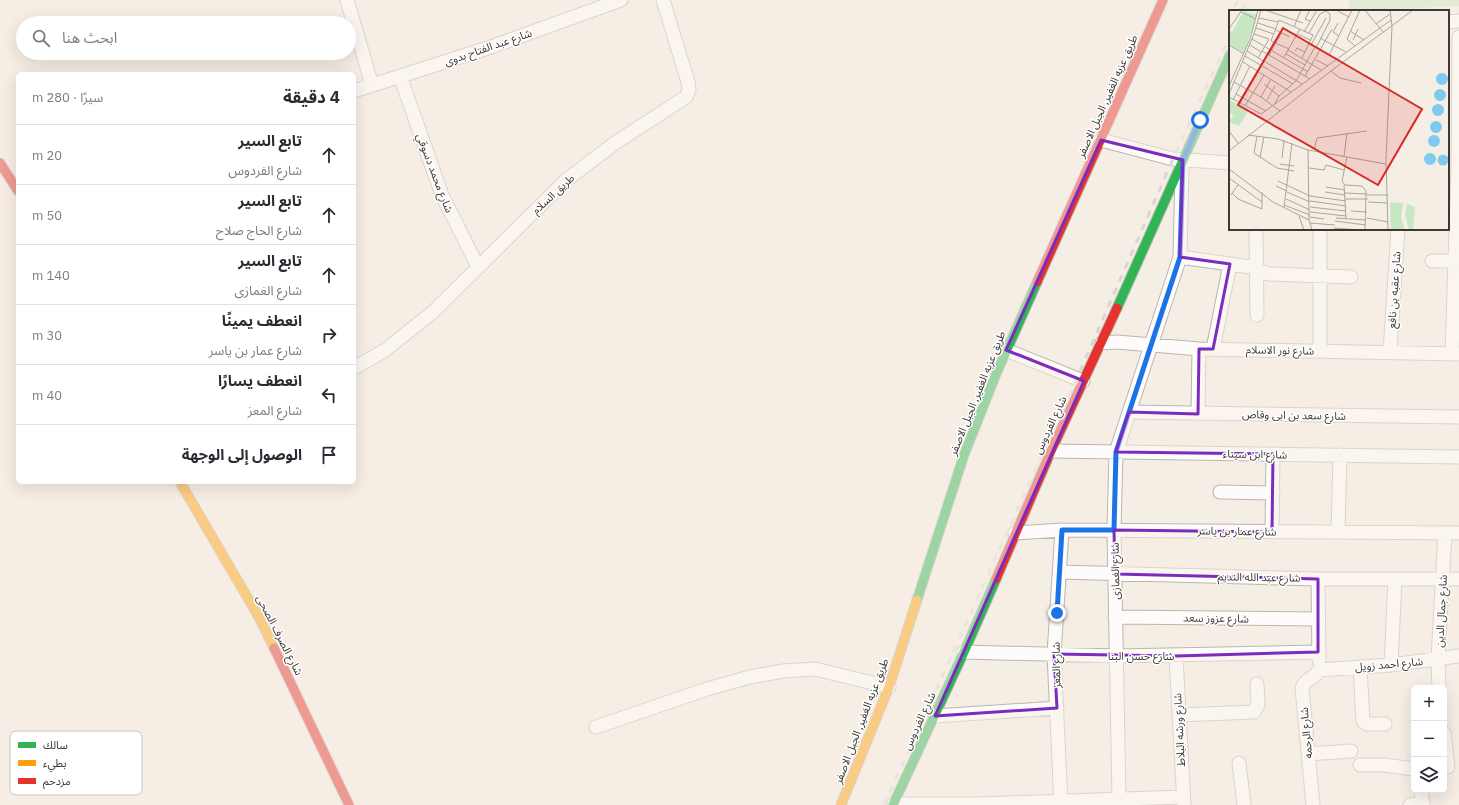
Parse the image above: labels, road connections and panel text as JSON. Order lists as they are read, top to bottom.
{
  "streets": {
    "street": [
      "شارع عبد الفتاح بدوى",
      "طريق عزبه الغفير, الجبل الاصفر",
      "شارع محمد دسوقي",
      "طريق السلام",
      "شارع عقبه بن نافع",
      "شارع نور الاسلام",
      "شارع سعد بن ابى وقاص",
      "شارع الفردوس",
      "شارع ابن سيناء",
      "شارع عمار بن ياسر",
      "شارع الغمازى",
      "شارع عبد الله النديم",
      "شارع جمال الدين",
      "شارع عزوز سعد",
      "شارع الصرف الصحى",
      "شارع حسن البنا",
      "شارع احمد زويل",
      "شارع المعز",
      "شارع ورشه البلاط",
      "شارع الرحمه"
    ]
  },
  "crossings": [
    ["شارع عبد الفتاح بدوى", "شارع محمد دسوقي"],
    ["شارع محمد دسوقي", "طريق السلام"],
    ["شارع عقبه بن نافع", "شارع نور الاسلام"],
    ["شارع نور الاسلام", "شارع الفردوس"],
    ["شارع نور الاسلام", "شارع الغمازى"],
    ["شارع سعد بن ابى وقاص", "شارع الغمازى"],
    ["شارع الفردوس", "شارع ابن سيناء"],
    ["شارع الفردوس", "شارع عمار بن ياسر"],
    ["شارع الفردوس", "شارع الغمازى"],
    ["شارع الفردوس", "شارع حسن البنا"],
    ["شارع ابن سيناء", "شارع الغمازى"],
    ["شارع عمار بن ياسر", "شارع الغمازى"],
    ["شارع عمار بن ياسر", "شارع جمال الدين"],
    ["شارع عمار بن ياسر", "شارع المعز"],
    ["شارع الغمازى", "شارع عبد الله النديم"],
    ["شارع الغمازى", "شارع عزوز سعد"],
    ["شارع الغمازى", "شارع حسن البنا"],
    ["شارع عبد الله النديم", "شارع جمال الدين"],
    ["شارع عبد الله النديم", "شارع المعز"],
    ["شارع جمال الدين", "شارع احمد زويل"],
    ["شارع حسن البنا", "شارع المعز"],
    ["شارع حسن البنا", "شارع ورشه البلاط"],
    ["شارع احمد زويل", "شارع الرحمه"]
  ],
  "legend": ["سالك", "بطيء", "مزدحم"],
  "page": {
    "search": "ابحث هنا",
    "heading": ["4 دقيقة", "سيرًا · 280 m"],
    "list": [
      ["تابع السير", "شارع الفردوس", "20 m"],
      ["تابع السير", "شارع الحاج صلاح", "50 m"],
      ["تابع السير", "شارع الغمازى", "140 m"],
      ["انعطف يمينًا", "شارع عمار بن ياسر", "30 m"],
      ["انعطف يسارًا", "شارع المعز", "40 m"],
      "الوصول إلى الوجهة"
    ],
    "map_buttons": ["+", "−"]
  }
}
